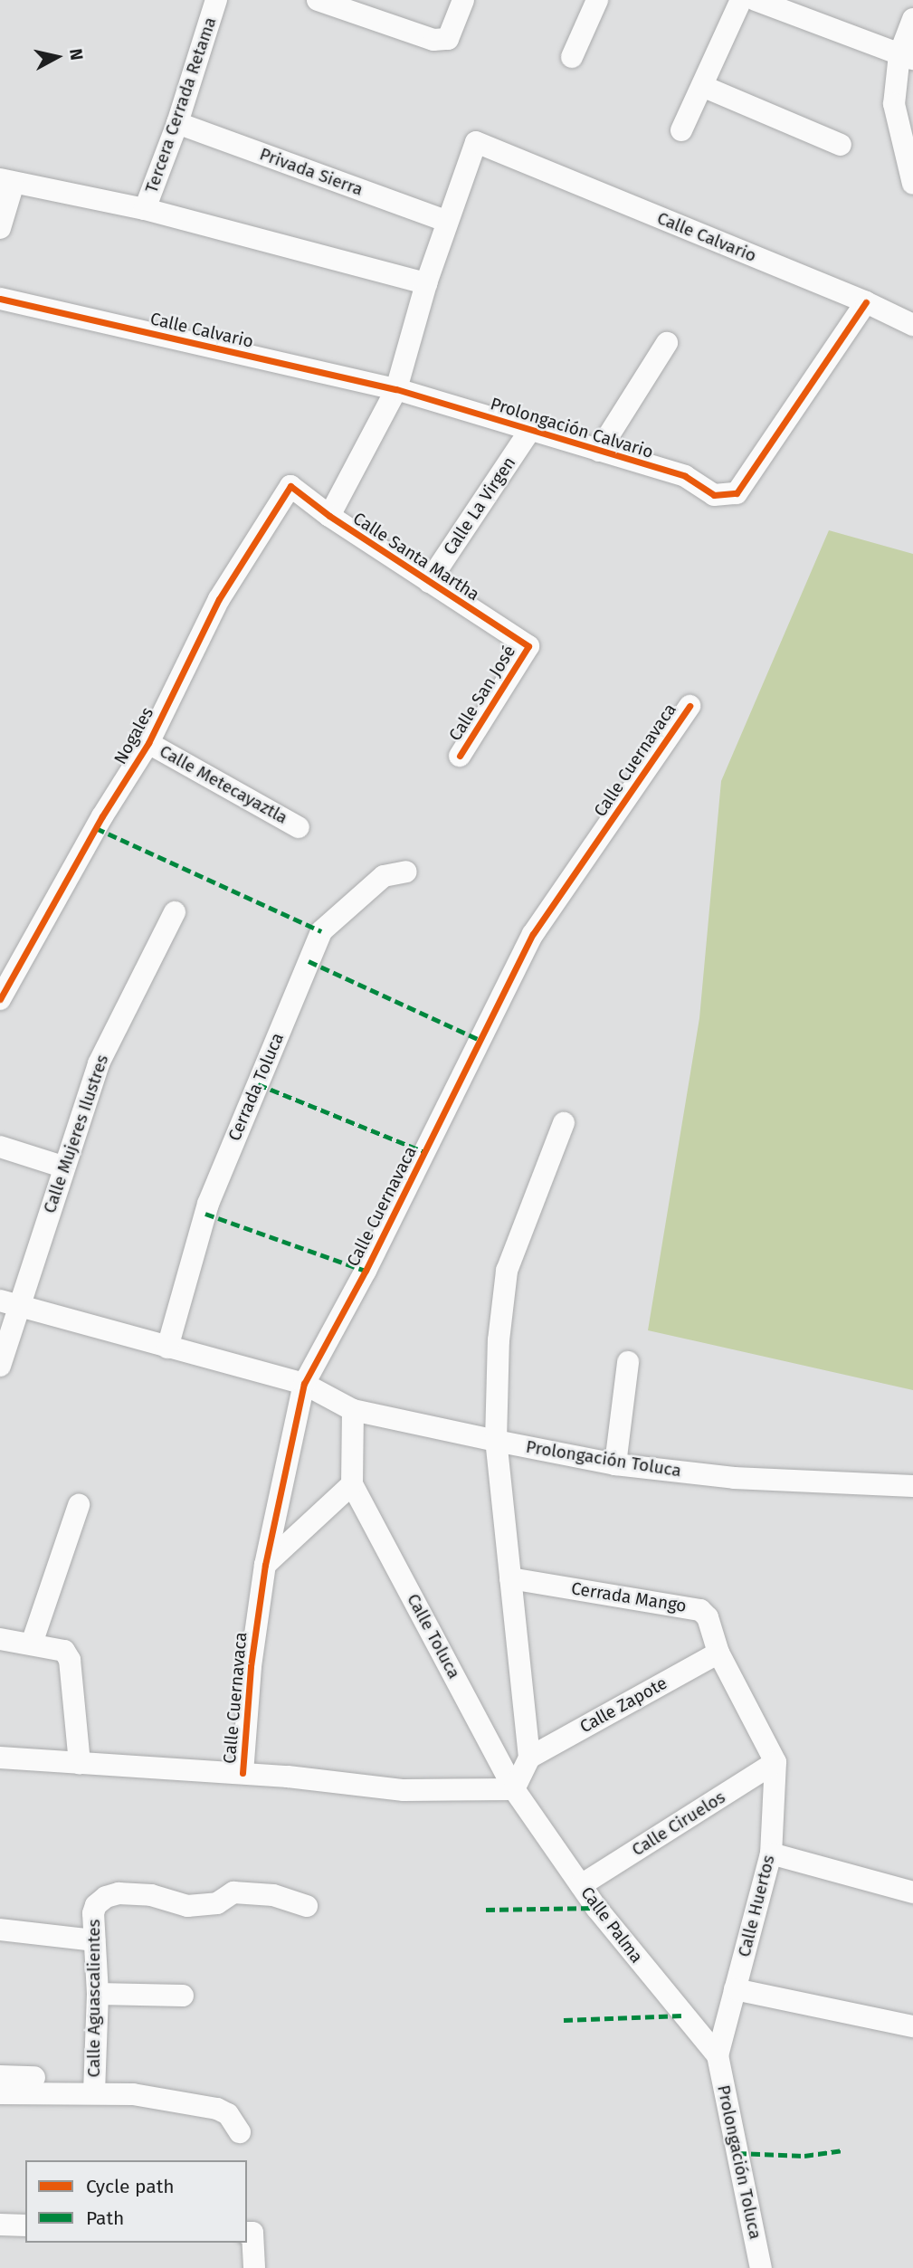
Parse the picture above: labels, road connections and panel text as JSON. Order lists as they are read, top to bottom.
{
  "streets": {
    "street": [
      "Tercera Cerrada Retama",
      "Privada Sierra",
      "Calle Calvario",
      "Prolongación Calvario",
      "Calle La Virgen",
      "Calle Santa Martha",
      "Calle San José",
      "Nogales",
      "Calle Cuernavaca",
      "Calle Metecayaztla",
      "Cerrada Toluca",
      "Calle Mujeres Ilustres",
      "Prolongación Toluca",
      "Cerrada Mango",
      "Calle Toluca",
      "Calle Zapote",
      "Calle Ciruelos",
      "Calle Huertos",
      "Calle Palma",
      "Calle Aguascalientes"
    ]
  },
  "crossings": [
    ["Tercera Cerrada Retama", "Privada Sierra"],
    ["Privada Sierra", "Calle Calvario"],
    ["Calle Calvario", "Prolongación Calvario"],
    ["Prolongación Calvario", "Calle La Virgen"],
    ["Calle La Virgen", "Calle Santa Martha"],
    ["Calle Santa Martha", "Calle San José"],
    ["Calle Santa Martha", "Nogales"],
    ["Nogales", "Calle Metecayaztla"],
    ["Calle Cuernavaca", "Prolongación Toluca"],
    ["Prolongación Toluca", "Calle Huertos"],
    ["Prolongación Toluca", "Calle Palma"],
    ["Cerrada Mango", "Calle Zapote"],
    ["Calle Toluca", "Calle Palma"],
    ["Calle Ciruelos", "Calle Huertos"],
    ["Calle Ciruelos", "Calle Palma"],
    ["Calle Huertos", "Calle Palma"]
  ],
  "legend": ["Cycle path", "Path"],
  "north": "right"
}
